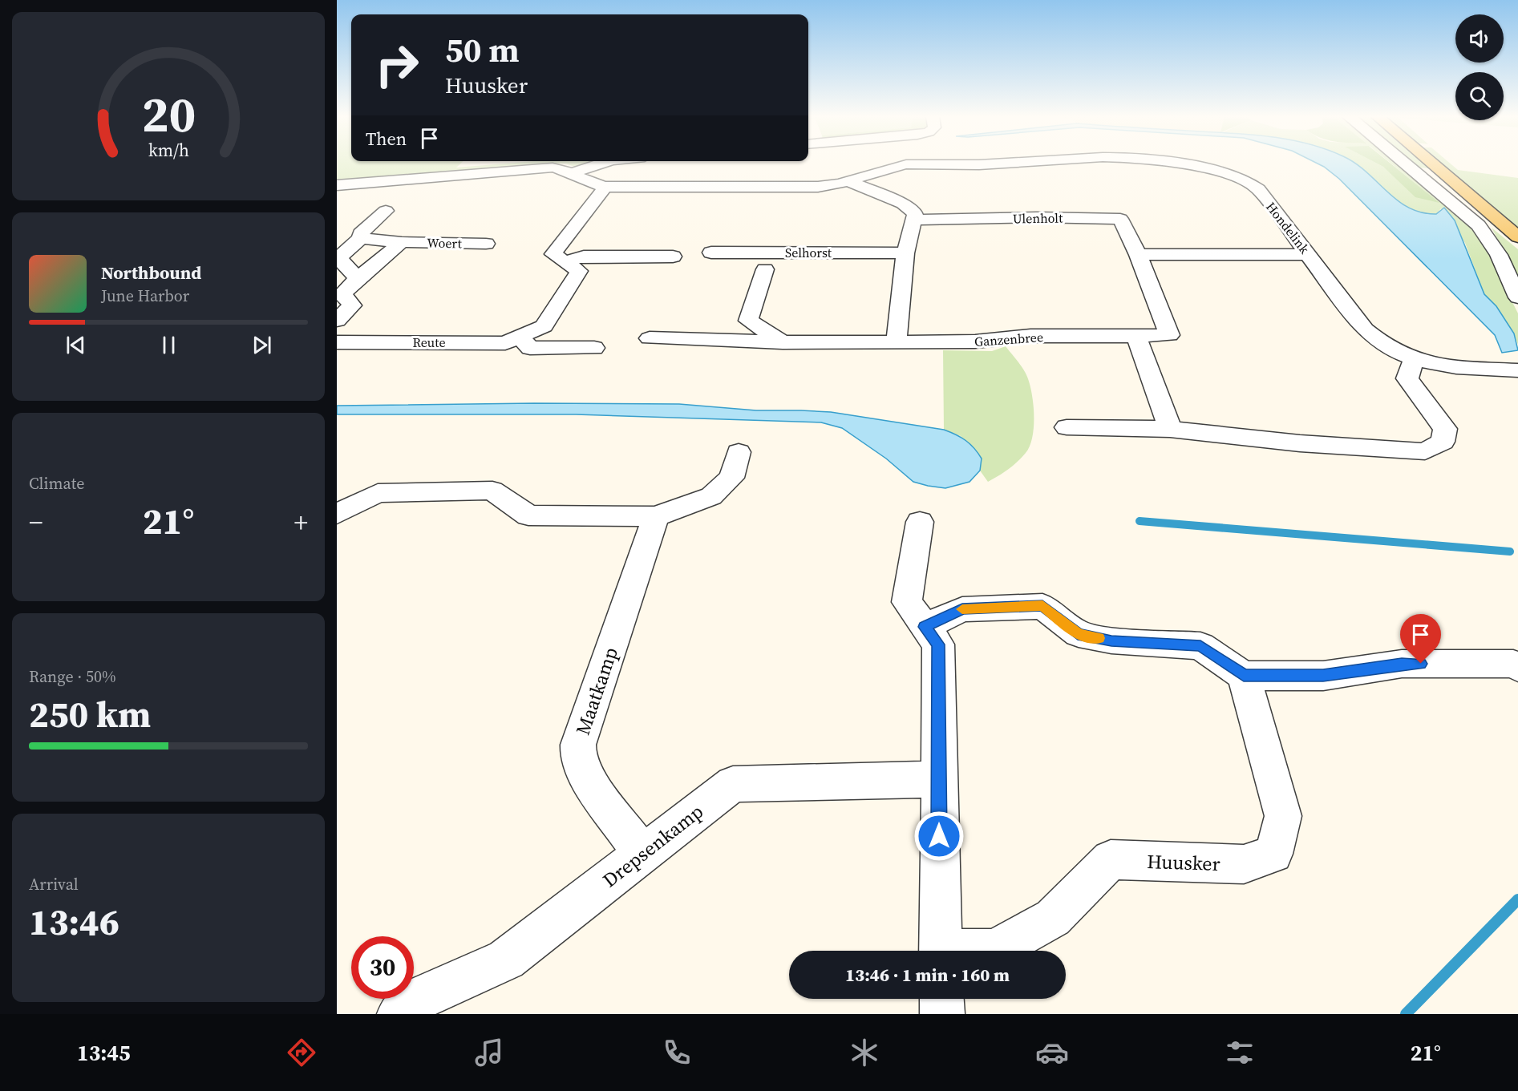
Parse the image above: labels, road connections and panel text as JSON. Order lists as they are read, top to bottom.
{
  "streets": {
    "street": [
      "Ulenholt",
      "Hondelink",
      "Woert",
      "Selhorst",
      "Ganzenbree",
      "Reute",
      "Maatkamp",
      "Drepsenkamp",
      "Huusker"
    ]
  },
  "crossings": [
    ["Ulenholt", "Ganzenbree"],
    ["Hondelink", "Reute"],
    ["Maatkamp", "Drepsenkamp"]
  ],
  "page": {
    "turn": ["50 m", "Huusker"],
    "then": "Then",
    "song": ["Northbound", "June Harbor"],
    "tile": [
      "Climate",
      ["Range · 50%", "250 km"],
      ["Arrival", "13:46"]
    ],
    "heat": ["−", "21°", "+"],
    "limit": "30",
    "trip": "13:46 · 1 min · 160 m",
    "tabs": ["13:45", "21°"],
    "gauge": ["20", "km/h"]
  }
}
